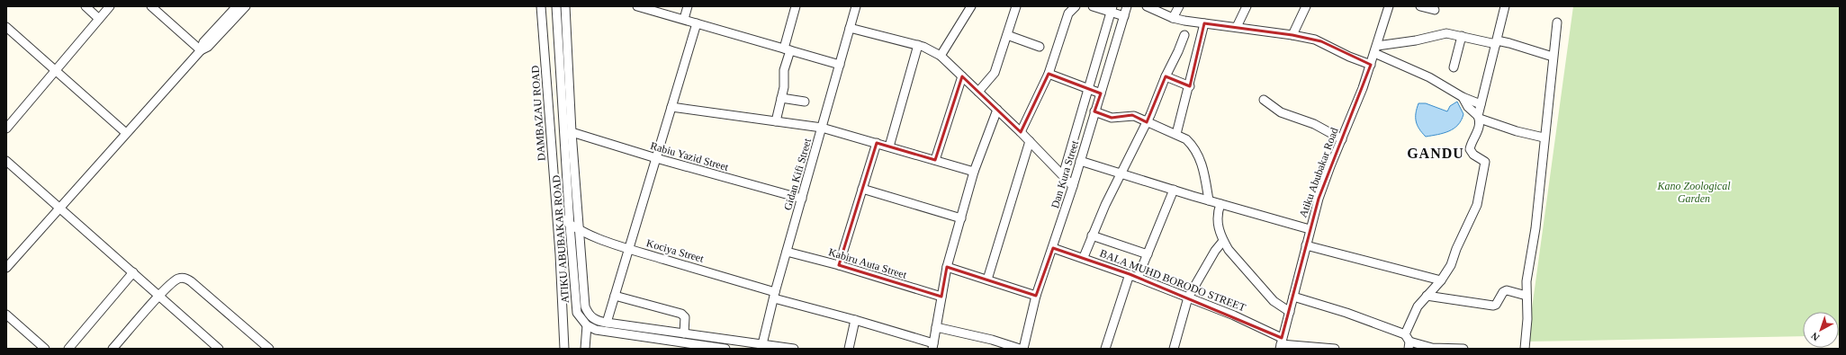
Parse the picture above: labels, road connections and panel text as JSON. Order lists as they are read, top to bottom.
{
  "streets": {
    "street": [
      "DAMBAZAU ROAD",
      "Rabiu Yazid Street",
      "Atiku Abubakar Road",
      "Gidan Kifi Street",
      "Dan Kura Street",
      "ATIKU ABUBAKAR ROAD",
      "Kociya Street",
      "Kabiru Auta Street",
      "BALA MUHD BORODO STREET"
    ]
  },
  "crossings": [
    ["DAMBAZAU ROAD", "Kociya Street"],
    ["Rabiu Yazid Street", "Gidan Kifi Street"],
    ["Atiku Abubakar Road", "BALA MUHD BORODO STREET"],
    ["Gidan Kifi Street", "Kociya Street"],
    ["Gidan Kifi Street", "Kabiru Auta Street"],
    ["Dan Kura Street", "BALA MUHD BORODO STREET"],
    ["ATIKU ABUBAKAR ROAD", "Kociya Street"]
  ],
  "districts": ["GANDU"],
  "parks": ["Kano Zoological Garden"],
  "north": "bottom left"
}
